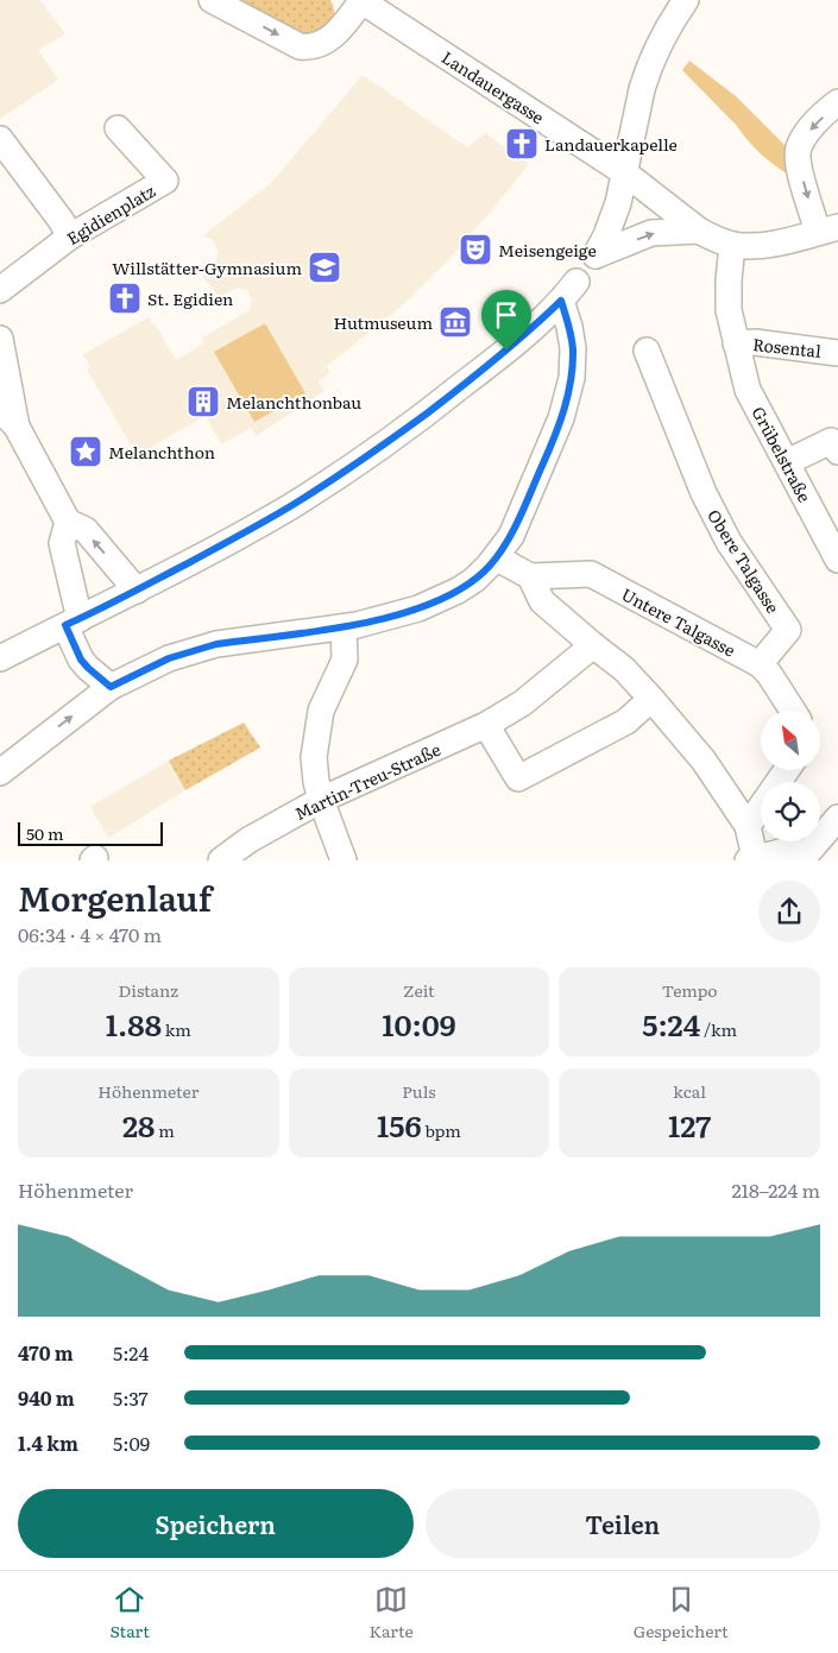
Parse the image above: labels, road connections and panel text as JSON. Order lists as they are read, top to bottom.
{
  "streets": {
    "street": [
      "Landauergasse",
      "Egidienplatz",
      "Rosental",
      "Grübelstraße",
      "Obere Talgasse",
      "Untere Talgasse",
      "Martin-Treu-Straße"
    ]
  },
  "crossings": [
    ["Rosental", "Grübelstraße"],
    ["Obere Talgasse", "Untere Talgasse"]
  ],
  "places": {
    "church": ["Landauerkapelle", "St. Egidien"],
    "theatre": ["Meisengeige"],
    "school or university": ["Willstätter-Gymnasium"],
    "museum": ["Hutmuseum"],
    "building": ["Melanchthonbau"],
    "place": ["Melanchthon"]
  },
  "scale_bar": "50 m",
  "north": "top left",
  "page": {
    "scale": "50 m",
    "heading": ["Morgenlauf", "06:34 · 4 × 470 m"],
    "stats": [
      ["Distanz", "1.88 km"],
      ["Zeit", "10:09"],
      ["Tempo", "5:24 /km"],
      ["Höhenmeter", "28 m"],
      ["Puls", "156 bpm"],
      ["kcal", "127"]
    ],
    "chart": ["Höhenmeter", "218–224 m"],
    "list": [
      {
        "name": "470 m",
        "note": "5:24"
      },
      {
        "name": "940 m",
        "note": "5:37"
      },
      {
        "name": "1.4 km",
        "note": "5:09"
      }
    ],
    "buttons": ["Speichern", "Teilen"],
    "tabs": ["Start", "Karte", "Gespeichert"]
  }
}
